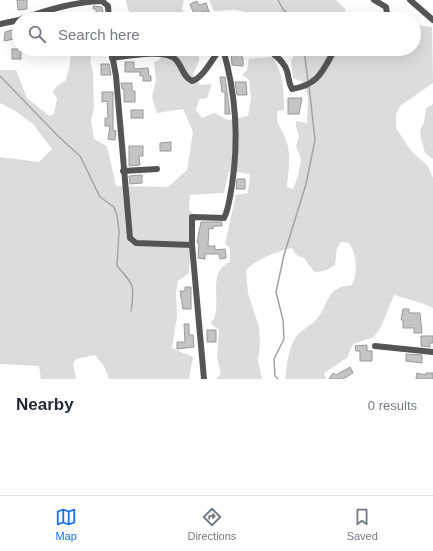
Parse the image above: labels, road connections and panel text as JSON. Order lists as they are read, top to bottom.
{
  "page": {
    "search": "Search here",
    "heading": ["Nearby", "0 results"],
    "nav": ["Map", "Directions", "Saved"]
  }
}
